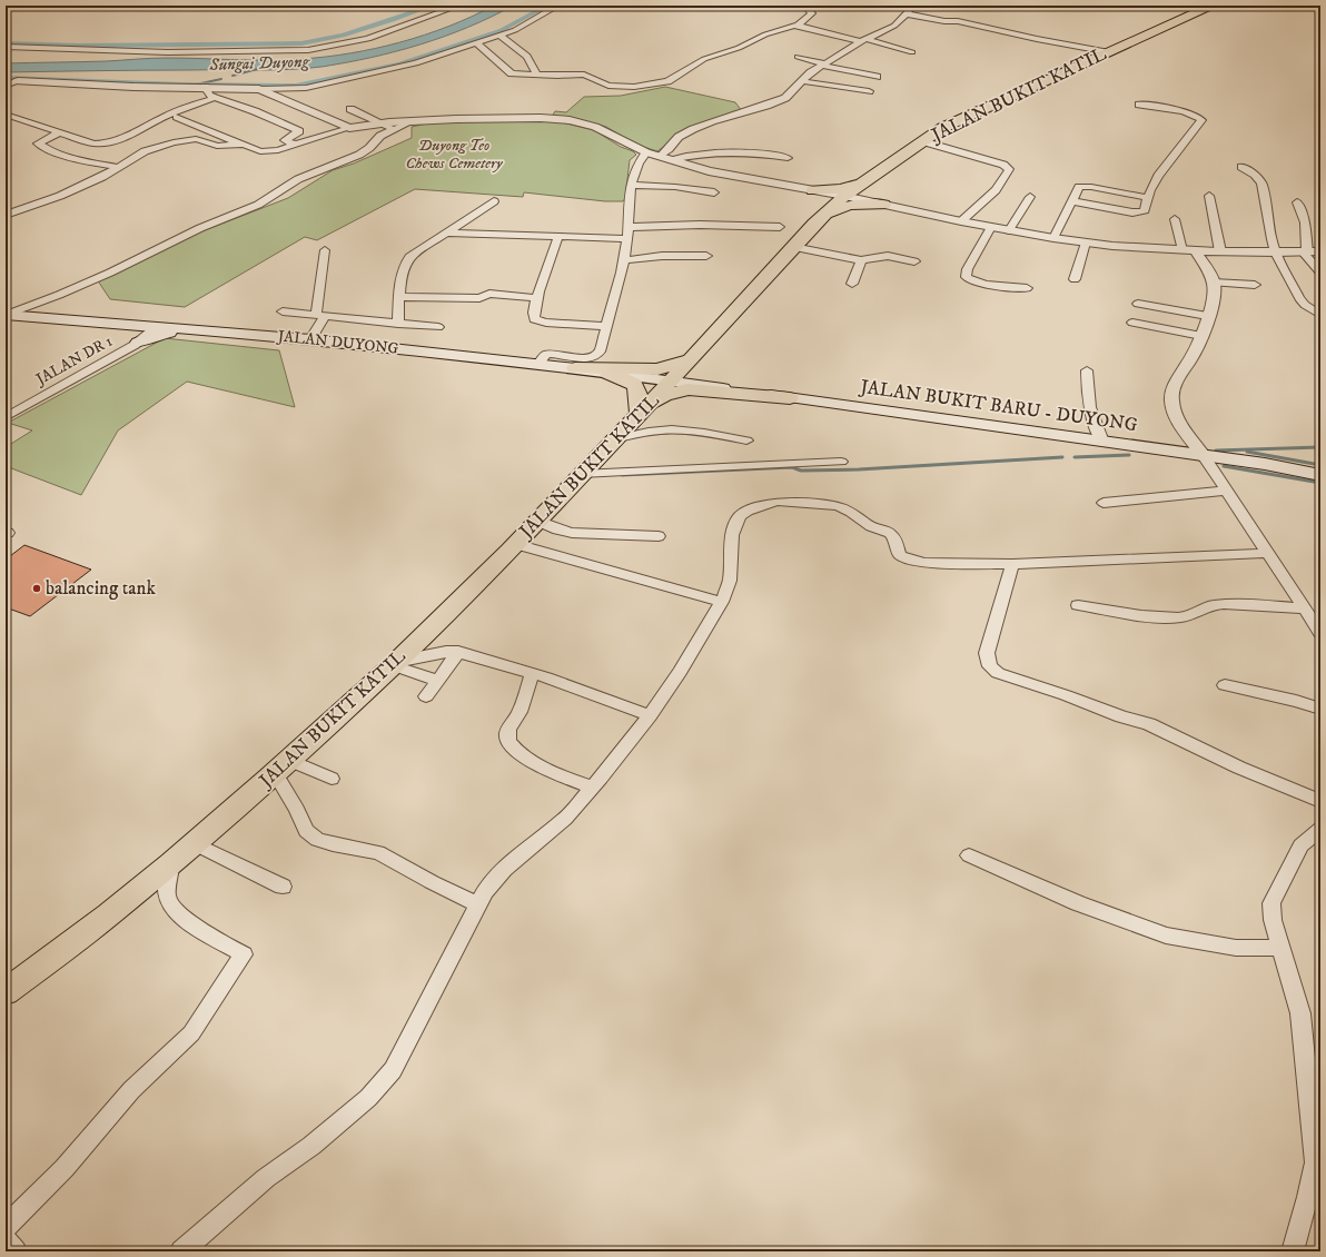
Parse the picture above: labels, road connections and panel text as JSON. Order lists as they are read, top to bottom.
{
  "streets": {
    "main road": ["JALAN BUKIT KATIL", "JALAN DUYONG", "JALAN BUKIT BARU - DUYONG"],
    "street": ["JALAN DR 1"]
  },
  "crossings": [
    ["JALAN BUKIT KATIL", "JALAN DUYONG"],
    ["JALAN BUKIT KATIL", "JALAN BUKIT BARU - DUYONG"],
    ["JALAN DUYONG", "JALAN DR 1"],
    ["JALAN DUYONG", "JALAN BUKIT BARU - DUYONG"]
  ],
  "water": ["Sungai Duyong"],
  "parks": ["Duyong Teo Chews Cemetery"],
  "places": ["balancing tank"]
}
